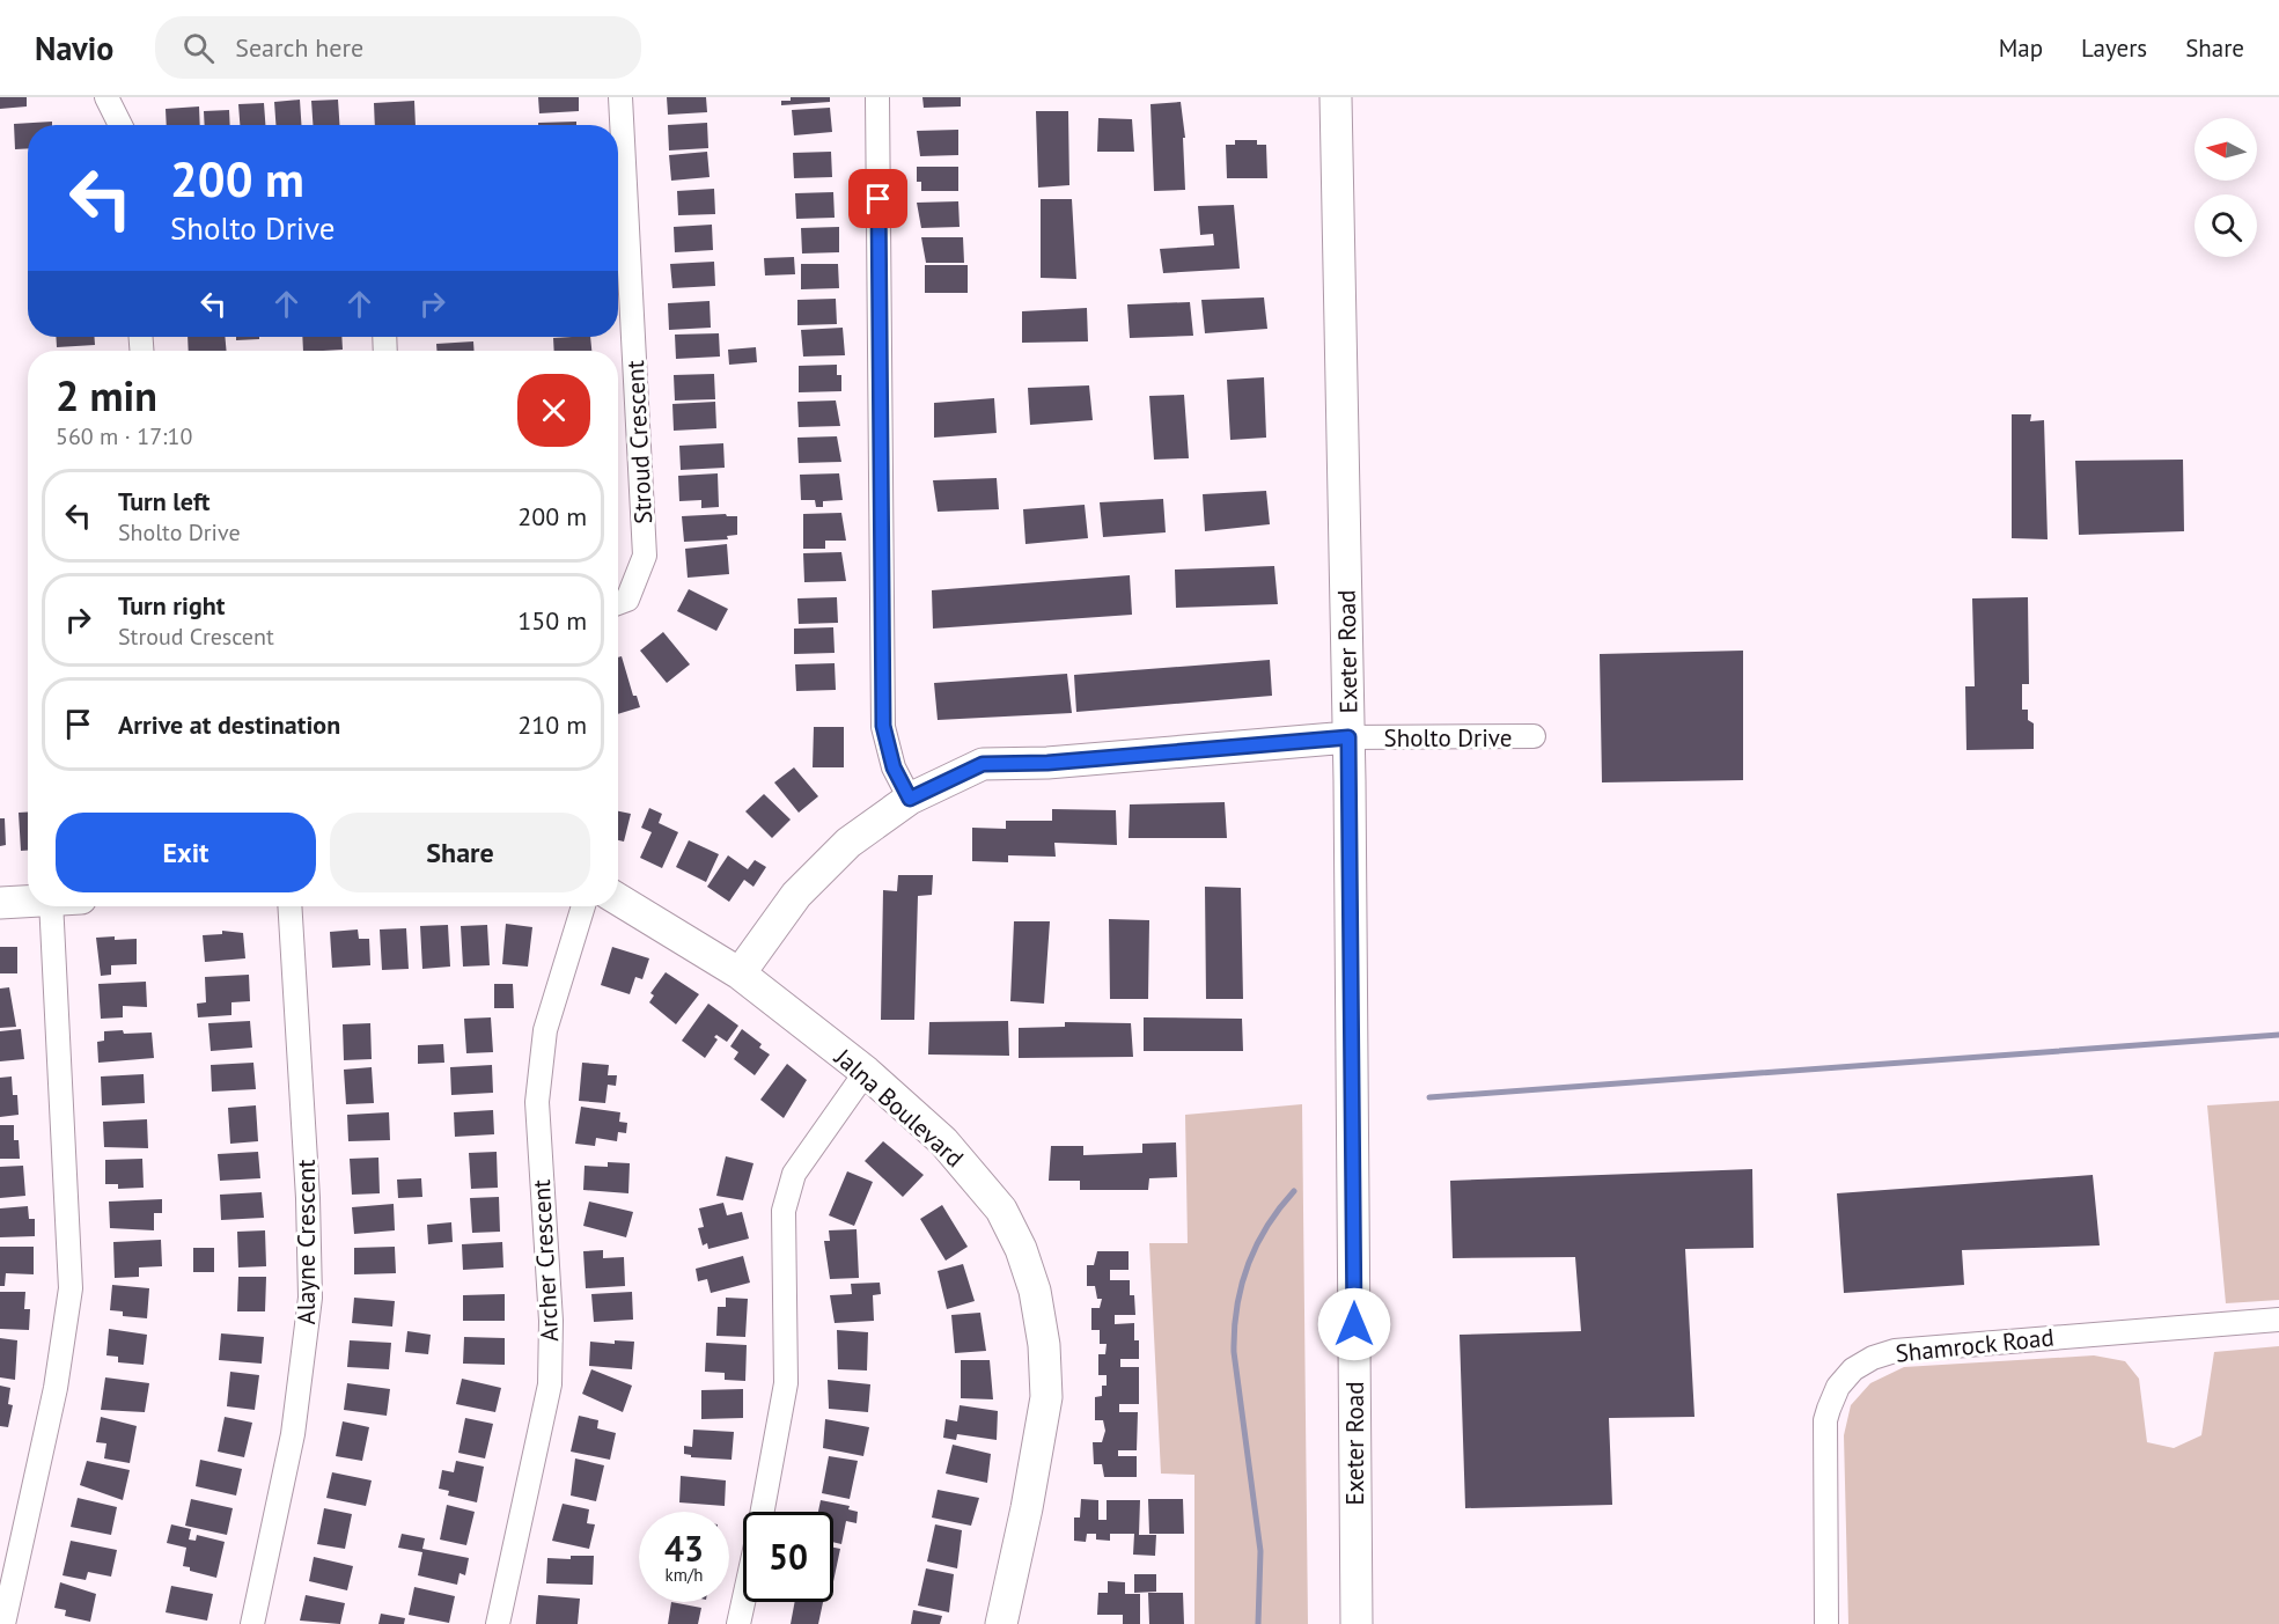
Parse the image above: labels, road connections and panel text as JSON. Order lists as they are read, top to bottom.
{
  "streets": {
    "street": [
      "Stroud Crescent",
      "Exeter Road",
      "Sholto Drive",
      "Jalna Boulevard",
      "Alayne Crescent",
      "Archer Crescent",
      "Shamrock Road"
    ]
  },
  "crossings": [
    ["Exeter Road", "Sholto Drive"],
    ["Sholto Drive", "Jalna Boulevard"]
  ],
  "north": "left",
  "page": {
    "header": "Navio",
    "search": "Search here",
    "nav": ["Map", "Layers", "Share"],
    "turn": ["200 m", "Sholto Drive"],
    "heading": ["2 min", "560 m · 17:10"],
    "list": [
      {
        "name": "Turn left",
        "note": "Sholto Drive",
        "value": "200 m"
      },
      {
        "name": "Turn right",
        "note": "Stroud Crescent",
        "value": "150 m"
      },
      {
        "name": "Arrive at destination",
        "value": "210 m"
      }
    ],
    "buttons": ["Exit", "Share"],
    "speed": "43 km/h",
    "limit": "50"
  }
}
